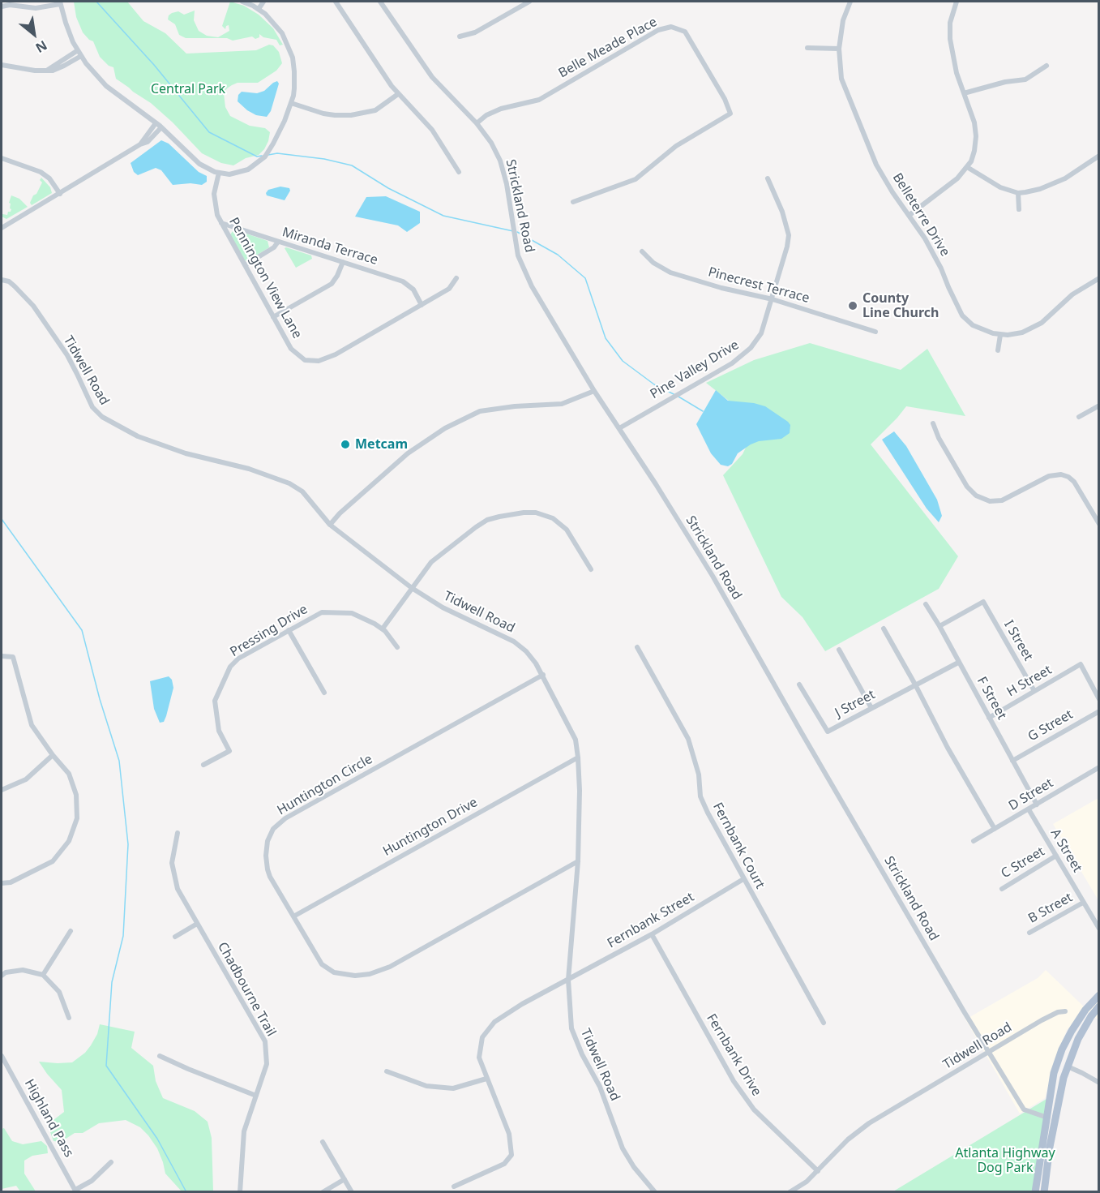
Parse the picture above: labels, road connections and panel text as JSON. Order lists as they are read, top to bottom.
{
  "streets": {
    "street": [
      "Belle Meade Place",
      "Strickland Road",
      "Belleterre Drive",
      "Miranda Terrace",
      "Pennington View Lane",
      "Pinecrest Terrace",
      "Pine Valley Drive",
      "Tidwell Road",
      "Pressing Drive",
      "I Street",
      "H Street",
      "F Street",
      "J Street",
      "G Street",
      "Huntington Circle",
      "D Street",
      "Huntington Drive",
      "Fernbank Court",
      "A Street",
      "C Street",
      "B Street",
      "Fernbank Street",
      "Chadbourne Trail",
      "Fernbank Drive",
      "Highland Pass"
    ]
  },
  "crossings": [
    ["Belle Meade Place", "Strickland Road"],
    ["Strickland Road", "Pine Valley Drive"],
    ["Strickland Road", "Tidwell Road"],
    ["Miranda Terrace", "Pennington View Lane"],
    ["Pinecrest Terrace", "Pine Valley Drive"],
    ["Tidwell Road", "Huntington Circle"],
    ["Tidwell Road", "Huntington Drive"],
    ["Tidwell Road", "Fernbank Street"],
    ["Tidwell Road", "Fernbank Drive"],
    ["I Street", "H Street"],
    ["I Street", "F Street"],
    ["H Street", "F Street"],
    ["F Street", "G Street"],
    ["F Street", "D Street"],
    ["Huntington Circle", "Huntington Drive"],
    ["D Street", "A Street"],
    ["Fernbank Court", "Fernbank Street"],
    ["A Street", "C Street"],
    ["A Street", "B Street"],
    ["Fernbank Street", "Fernbank Drive"]
  ],
  "parks": ["Central Park", "Atlanta Highway Dog Park"],
  "places": ["County Line Church", "Metcam"],
  "north": "bottom right"
}
